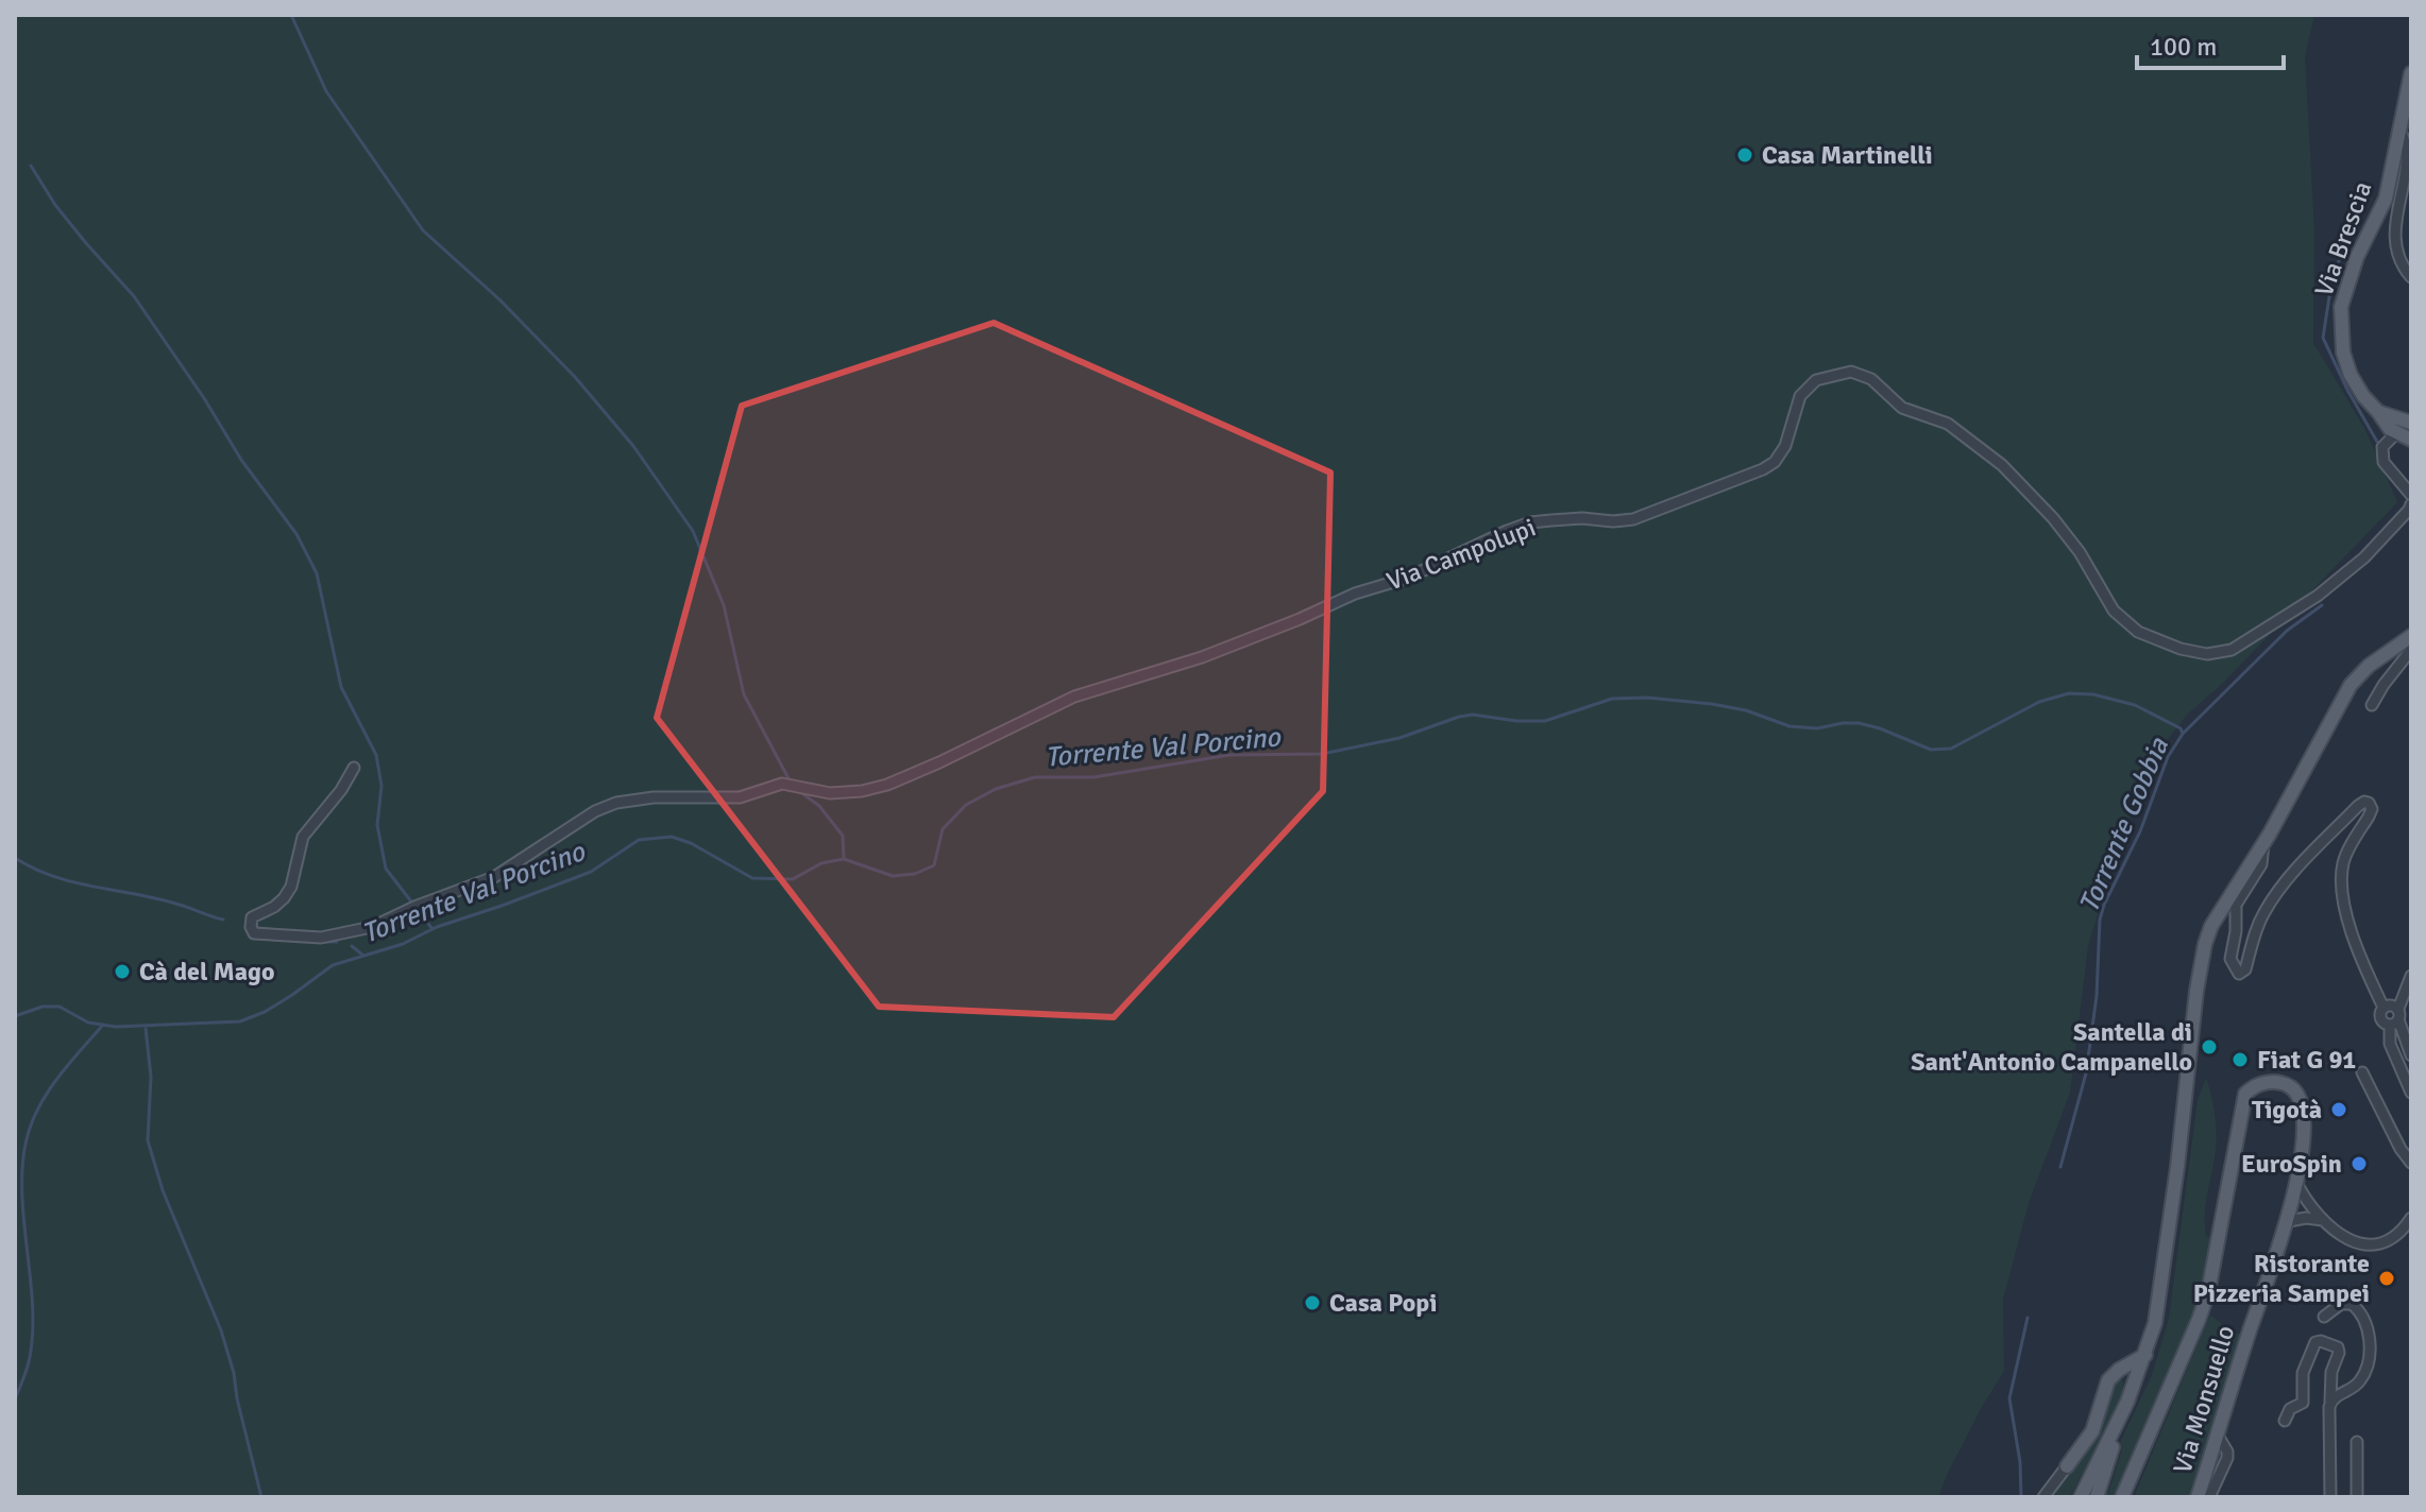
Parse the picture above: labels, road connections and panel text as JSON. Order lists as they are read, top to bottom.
{
  "streets": {
    "main road": ["Via Brescia", "Via Monsuello"],
    "street": ["Via Campolupi"]
  },
  "water": ["Torrente Val Porcino", "Torrente Gobbia"],
  "places": [
    "Casa Martinelli",
    "Cà del Mago",
    "Santella di Sant'Antonio Campanello",
    "Fiat G 91",
    "Tigotà",
    "EuroSpin",
    "Ristorante Pizzeria Sampei",
    "Casa Popi"
  ],
  "scale_bar": "100 m"
}
